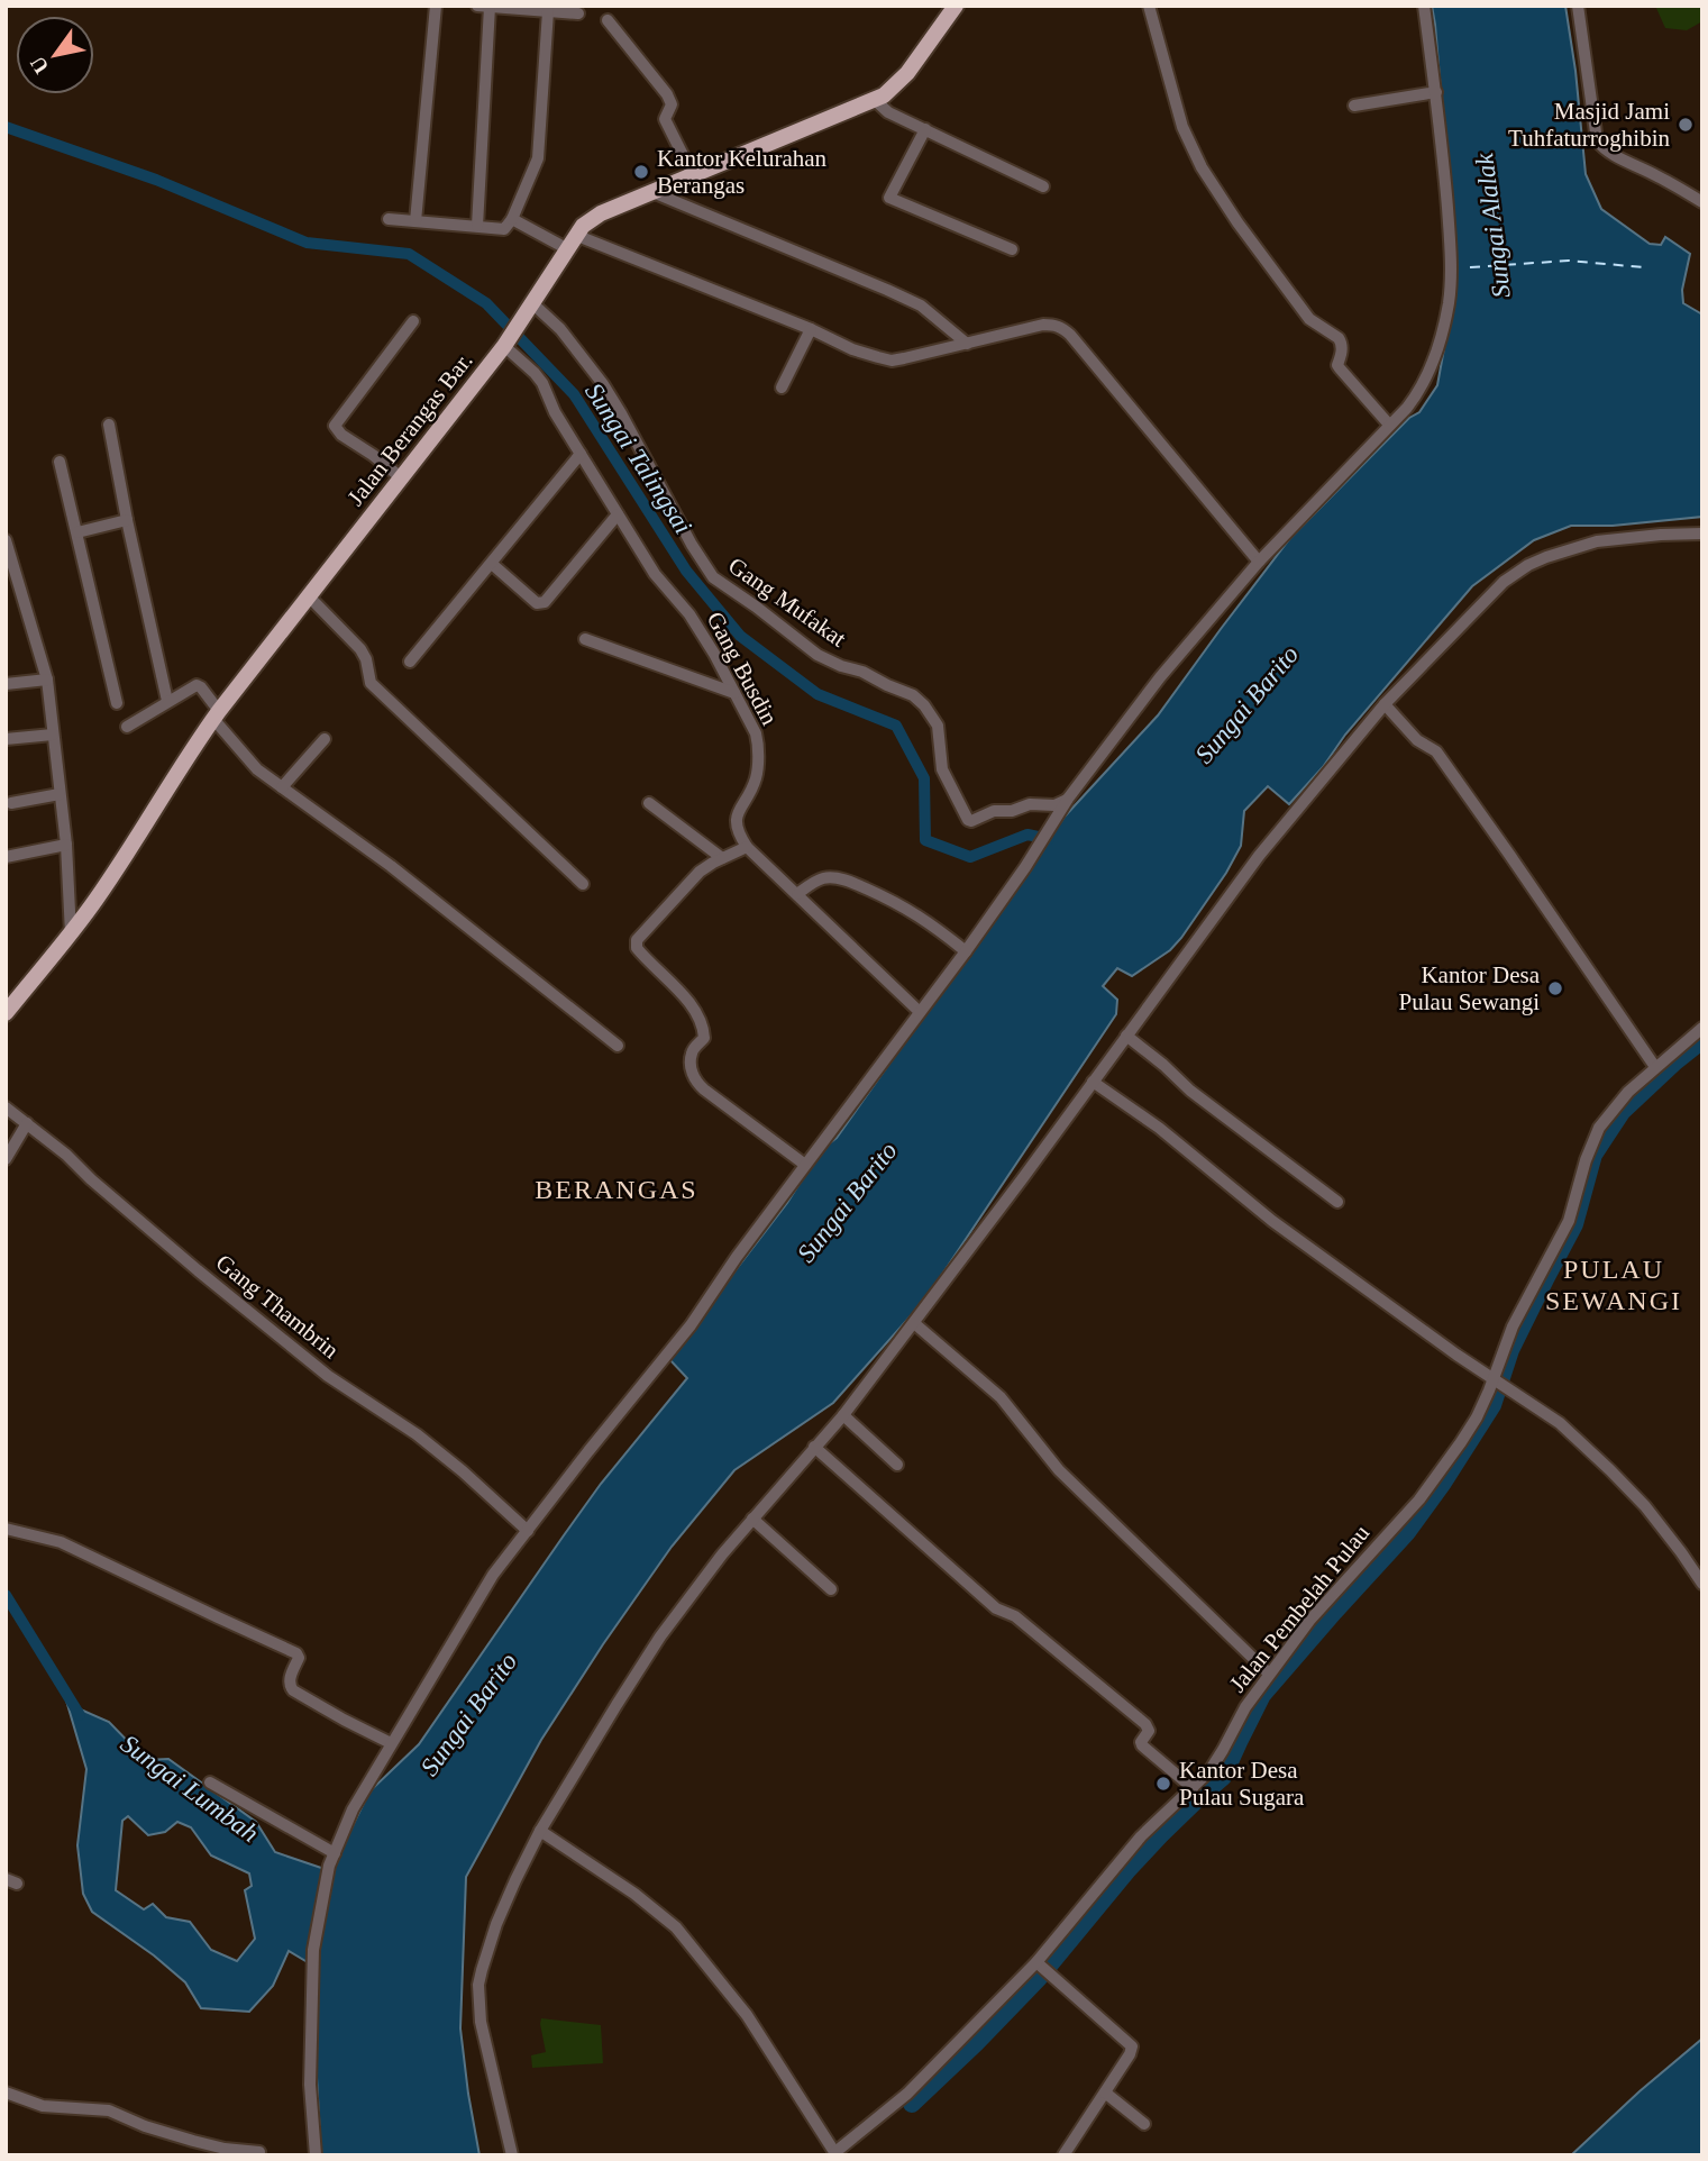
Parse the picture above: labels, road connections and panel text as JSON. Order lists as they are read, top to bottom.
{
  "streets": {
    "main road": ["Jalan Berangas Bar."],
    "street": [
      "Gang Mufakat",
      "Gang Busdin",
      "Gang Thambrin",
      "Jalan Pembelah Pulau"
    ]
  },
  "crossings": [
    ["Jalan Berangas Bar.", "Gang Mufakat"],
    ["Jalan Berangas Bar.", "Gang Busdin"]
  ],
  "districts": ["BERANGAS", "PULAU SEWANGI"],
  "water": [
    "Sungai Alalak",
    "Sungai Talingsai",
    "Sungai Barito",
    "Sungai Lumbah"
  ],
  "places": [
    "Masjid Jami Tuhfaturroghibin",
    "Kantor Kelurahan Berangas",
    "Kantor Desa Pulau Sewangi",
    "Kantor Desa Pulau Sugara"
  ],
  "north": "bottom left"
}
